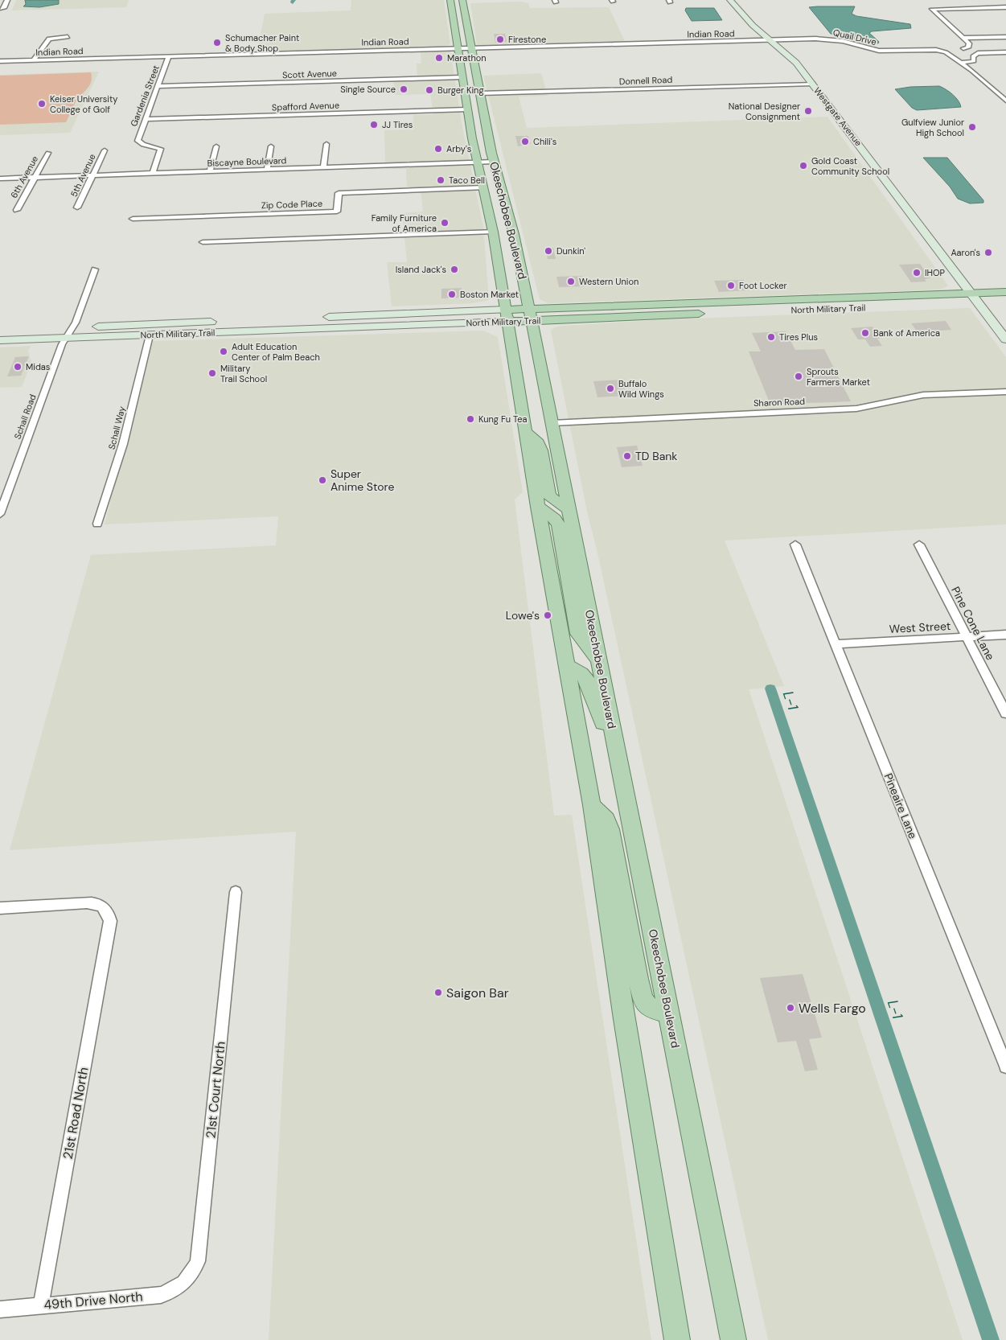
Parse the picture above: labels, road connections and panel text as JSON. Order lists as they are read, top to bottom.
{
  "streets": {
    "main road": ["Okeechobee Boulevard", "North Military Trail"],
    "street": [
      "Indian Road",
      "Quail Drive",
      "Scott Avenue",
      "Donnell Road",
      "Gardenia Street",
      "Spafford Avenue",
      "Westgate Avenue",
      "Biscayne Boulevard",
      "5th Avenue",
      "6th Avenue",
      "Zip Code Place",
      "Sharon Road",
      "Schall Road",
      "Schall Way",
      "Pine Cone Lane",
      "West Street",
      "Pineaire Lane",
      "21st Court North",
      "21st Road North",
      "49th Drive North"
    ]
  },
  "crossings": [
    ["Indian Road", "Quail Drive"],
    ["Indian Road", "Gardenia Street"],
    ["Indian Road", "Westgate Avenue"],
    ["Indian Road", "Okeechobee Boulevard"],
    ["Quail Drive", "Westgate Avenue"],
    ["Scott Avenue", "Gardenia Street"],
    ["Scott Avenue", "Okeechobee Boulevard"],
    ["Donnell Road", "Westgate Avenue"],
    ["Donnell Road", "Okeechobee Boulevard"],
    ["Gardenia Street", "Spafford Avenue"],
    ["Gardenia Street", "Biscayne Boulevard"],
    ["Spafford Avenue", "Okeechobee Boulevard"],
    ["Westgate Avenue", "North Military Trail"],
    ["Biscayne Boulevard", "5th Avenue"],
    ["Biscayne Boulevard", "6th Avenue"],
    ["Biscayne Boulevard", "Okeechobee Boulevard"],
    ["Zip Code Place", "Okeechobee Boulevard"],
    ["Okeechobee Boulevard", "North Military Trail"],
    ["Okeechobee Boulevard", "Sharon Road"],
    ["North Military Trail", "Schall Road"],
    ["North Military Trail", "Schall Way"],
    ["Pine Cone Lane", "West Street"],
    ["West Street", "Pineaire Lane"],
    ["21st Court North", "49th Drive North"],
    ["21st Road North", "49th Drive North"]
  ],
  "water": ["L-1"],
  "places": [
    "Firestone",
    "Schumacher Paint & Body Shop",
    "Marathon",
    "Single Source",
    "Burger King",
    "Keiser University College of Golf",
    "National Designer Consignment",
    "JJ Tires",
    "Gulfview Junior High School",
    "Chili's",
    "Arby's",
    "Gold Coast Community School",
    "Taco Bell",
    "Family Furniture of America",
    "Dunkin'",
    "Aaron's",
    "Island Jack's",
    "IHOP",
    "Western Union",
    "Foot Locker",
    "Boston Market",
    "Bank of America",
    "Tires Plus",
    "Adult Education Center of Palm Beach",
    "Midas",
    "Military Trail School",
    "Sprouts Farmers Market",
    "Buffalo Wild Wings",
    "Kung Fu Tea",
    "TD Bank",
    "Super Anime Store",
    "Lowe's",
    "Saigon Bar",
    "Wells Fargo"
  ]
}
